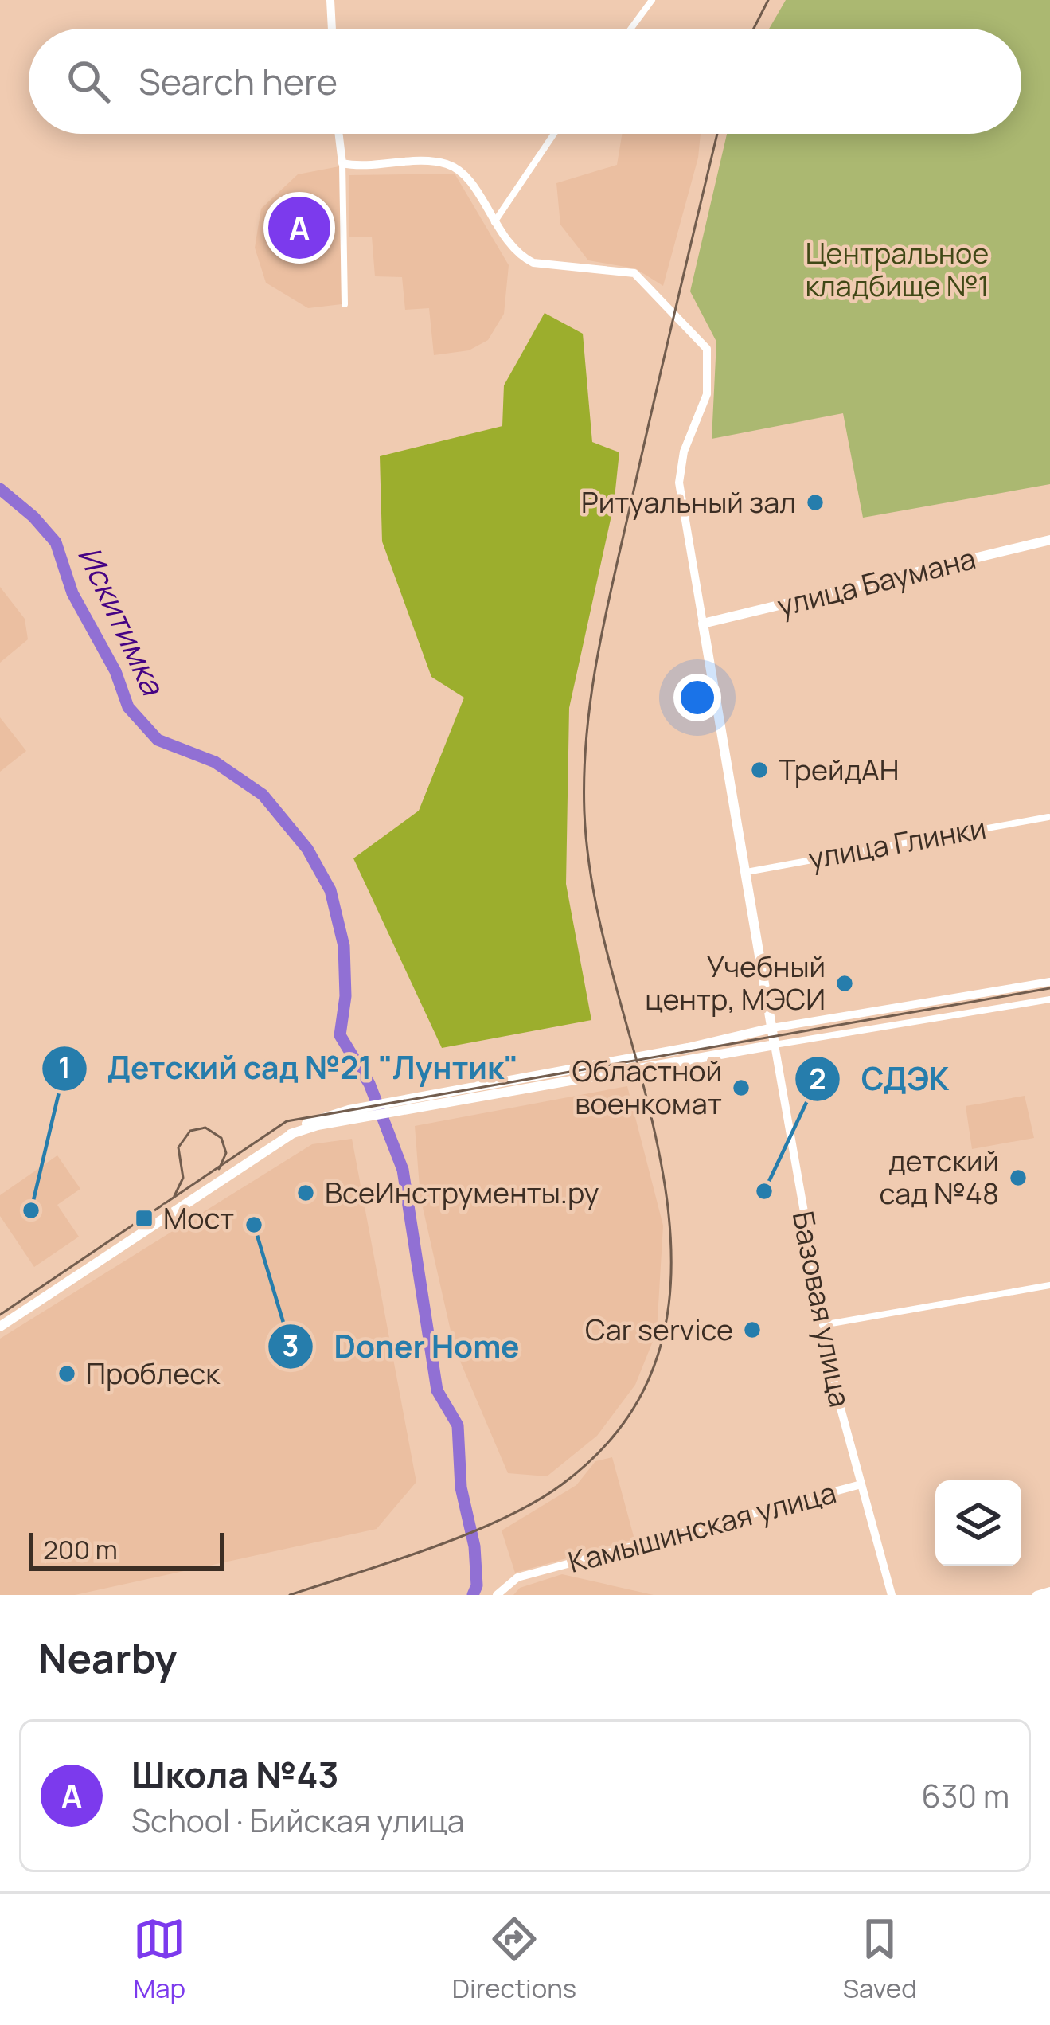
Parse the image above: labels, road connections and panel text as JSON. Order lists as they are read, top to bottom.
{
  "streets": {
    "main road": ["улица Баумана", "Базовая улица"],
    "street": ["улица Глинки", "Камышинская улица"]
  },
  "crossings": [
    ["улица Баумана", "Базовая улица"],
    ["улица Глинки", "Базовая улица"],
    ["Базовая улица", "Камышинская улица"]
  ],
  "water": ["Искитимка"],
  "parks": ["Центральное кладбище №1"],
  "places": {
    "other": [
      "Ритуальный зал",
      "ТрейдАН",
      "Учебный центр, МЭСИ",
      "Областной военкомат",
      "детский сад №48",
      "СДЭК",
      "ВсеИнструменты.ру",
      "Детский сад №21 \"Лунтик\"",
      "Doner Home",
      "Car service",
      "Проблеск"
    ],
    "transit": ["Мост"]
  },
  "scale_bar": "200 m",
  "page": {
    "search": "Search here",
    "pins": "A",
    "scale": "200 m",
    "heading": "Nearby",
    "list": [
      {
        "mark": "A",
        "name": "Школа №43",
        "note": "School · Бийская улица",
        "value": "630 m"
      }
    ],
    "nav": ["Map", "Directions", "Saved"]
  }
}
